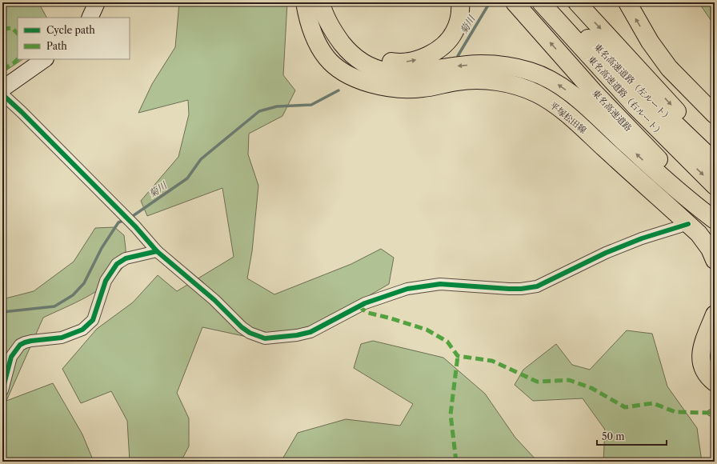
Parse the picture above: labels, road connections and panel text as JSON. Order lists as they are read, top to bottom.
{
  "streets": {
    "main road": [
      "東名高速道路（左ルート）",
      "東名高速道路（右ルート）",
      "東名高速道路",
      "平塚松田線"
    ]
  },
  "water": ["菊川"],
  "legend": ["Cycle path", "Path"],
  "scale_bar": "50 m"
}
